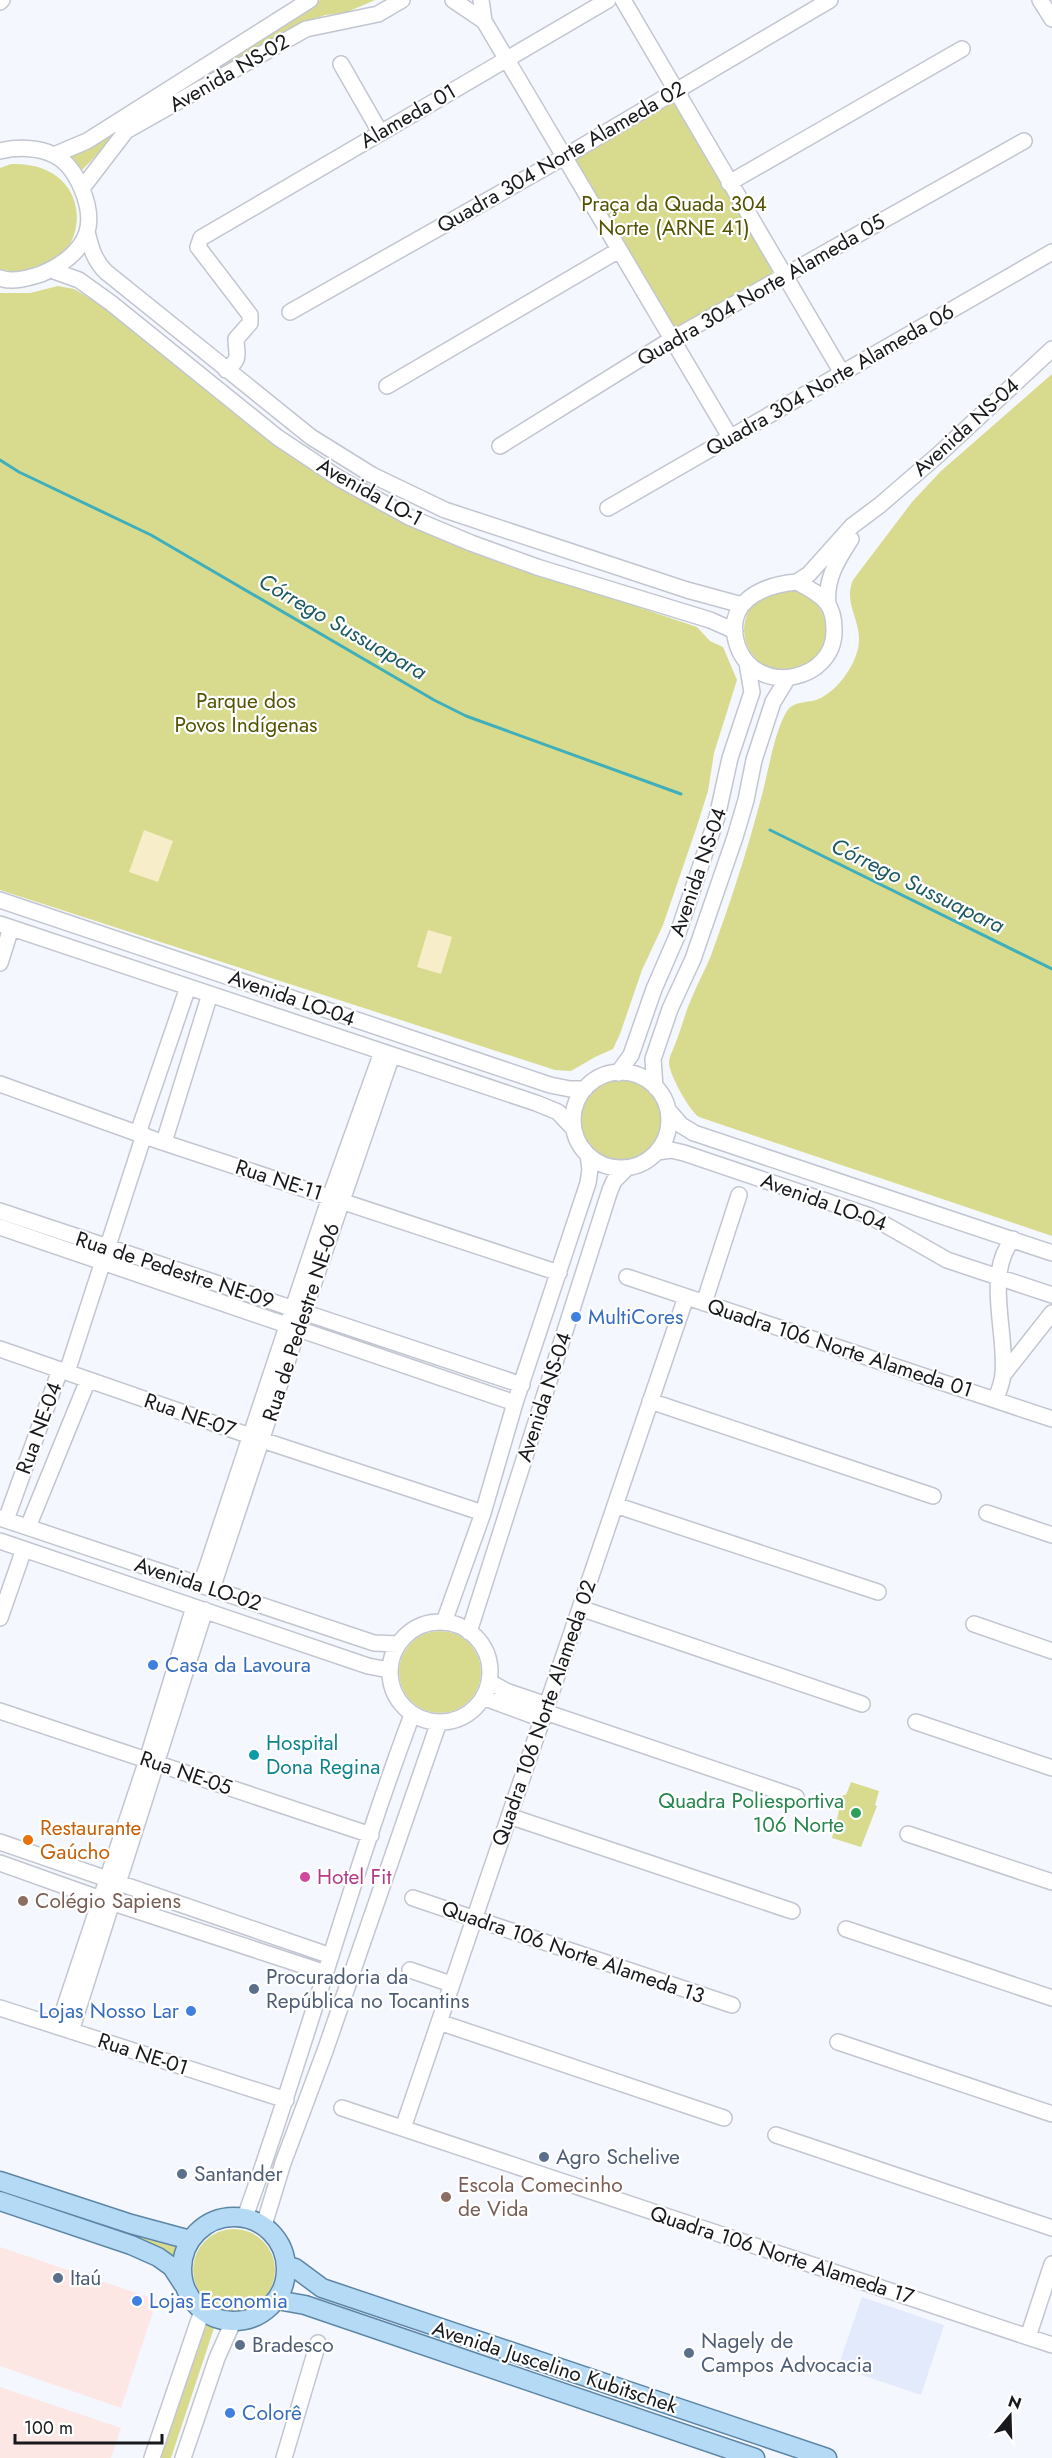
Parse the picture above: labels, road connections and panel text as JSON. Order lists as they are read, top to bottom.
{
  "streets": {
    "main road": ["Avenida Juscelino Kubitschek"],
    "street": [
      "Avenida NS-02",
      "Alameda 01",
      "Quadra 304 Norte Alameda 02",
      "Quadra 304 Norte Alameda 05",
      "Quadra 304 Norte Alameda 06",
      "Avenida NS-04",
      "Avenida LO-1",
      "Avenida LO-04",
      "Rua NE-11",
      "Rua de Pedestre NE-09",
      "Rua de Pedestre NE-06",
      "Quadra 106 Norte Alameda 01",
      "Rua NE-07",
      "Rua NE-04",
      "Avenida LO-02",
      "Quadra 106 Norte Alameda 02",
      "Rua NE-05",
      "Quadra 106 Norte Alameda 13",
      "Rua NE-01",
      "Quadra 106 Norte Alameda 17"
    ]
  },
  "crossings": [
    ["Avenida NS-02", "Avenida LO-1"],
    ["Alameda 01", "Avenida LO-1"],
    ["Avenida NS-04", "Avenida LO-1"],
    ["Avenida NS-04", "Avenida LO-04"],
    ["Avenida NS-04", "Rua NE-11"],
    ["Avenida NS-04", "Rua de Pedestre NE-09"],
    ["Avenida NS-04", "Rua NE-07"],
    ["Avenida NS-04", "Avenida LO-02"],
    ["Avenida LO-04", "Rua de Pedestre NE-06"],
    ["Rua NE-11", "Rua de Pedestre NE-06"],
    ["Rua de Pedestre NE-09", "Rua de Pedestre NE-06"],
    ["Rua de Pedestre NE-06", "Rua NE-07"],
    ["Rua de Pedestre NE-06", "Avenida LO-02"],
    ["Quadra 106 Norte Alameda 01", "Quadra 106 Norte Alameda 02"],
    ["Rua NE-07", "Rua NE-04"],
    ["Rua NE-04", "Avenida LO-02"],
    ["Quadra 106 Norte Alameda 02", "Quadra 106 Norte Alameda 13"],
    ["Quadra 106 Norte Alameda 02", "Quadra 106 Norte Alameda 17"]
  ],
  "water": ["Córrego Sussuapara"],
  "parks": ["Praça da Quada 304 Norte (ARNE 41)", "Parque dos Povos Indígenas"],
  "places": [
    "MultiCores",
    "Casa da Lavoura",
    "Hospital Dona Regina",
    "Quadra Poliesportiva 106 Norte",
    "Restaurante Gaúcho",
    "Hotel Fit",
    "Colégio Sapiens",
    "Procuradoria da República no Tocantins",
    "Lojas Nosso Lar",
    "Agro Schelive",
    "Santander",
    "Escola Comecinho de Vida",
    "Itaú",
    "Lojas Economia",
    "Bradesco",
    "Nagely de Campos Advocacia",
    "Colorê"
  ],
  "scale_bar": "100 m",
  "north": "top"
}
